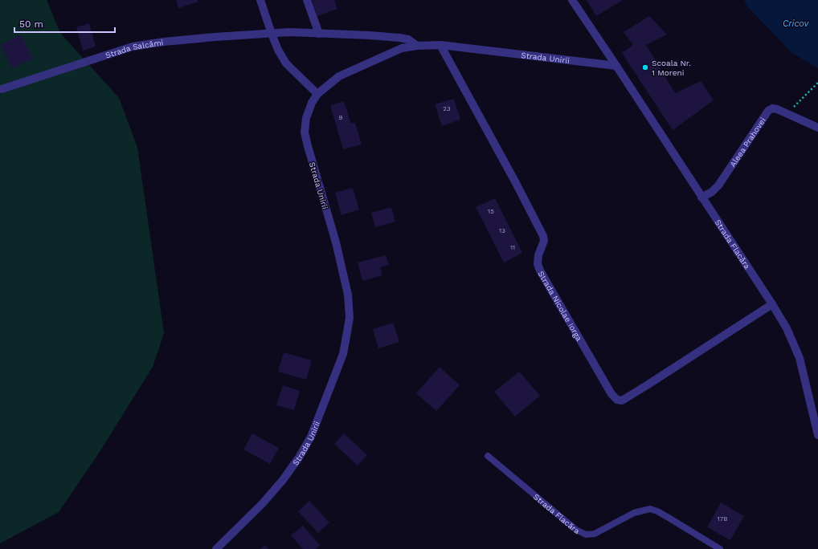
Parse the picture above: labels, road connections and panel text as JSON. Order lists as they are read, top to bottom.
{
  "streets": {
    "street": [
      "Strada Salcâmi",
      "Strada Unirii",
      "Aleea Prahovei",
      "Strada Flacăra",
      "Strada Nicolae Iorga"
    ]
  },
  "crossings": [
    ["Strada Salcâmi", "Strada Unirii"],
    ["Strada Unirii", "Strada Flacăra"],
    ["Strada Unirii", "Strada Nicolae Iorga"],
    ["Aleea Prahovei", "Strada Flacăra"],
    ["Strada Flacăra", "Strada Nicolae Iorga"]
  ],
  "water": ["Cricov"],
  "places": ["Scoala Nr. 1 Moreni"],
  "house_numbers": [
    "23",
    "9",
    "15",
    "13",
    "11",
    "17B"
  ],
  "scale_bar": "50 m"
}
